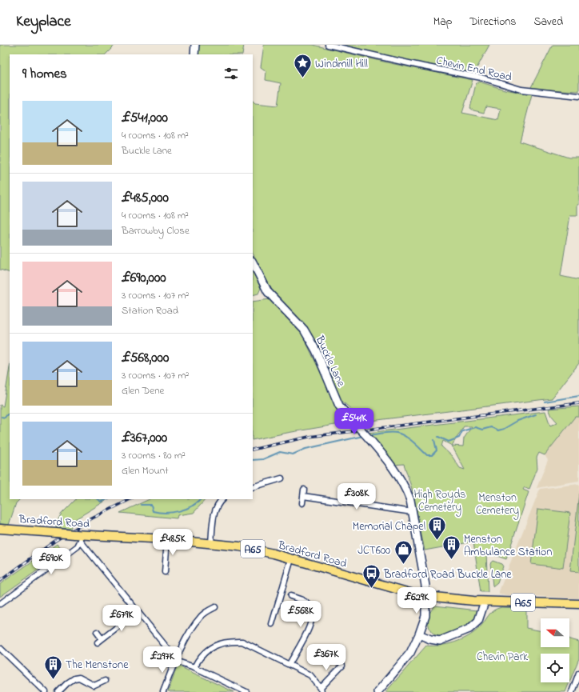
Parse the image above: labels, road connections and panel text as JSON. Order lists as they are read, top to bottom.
{
  "streets": {
    "main road": ["Bradford Road", "A65"],
    "street": ["Chevin End Road", "Buckle Lane"]
  },
  "crossings": [
    ["Buckle Lane", "Bradford Road"]
  ],
  "parks": ["High Royds Cemetery", "Menston Cemetery", "Chevin Park"],
  "places": {
    "place": ["Windmill Hill"],
    "building": ["Memorial Chapel", "Menston Ambulance Station", "The Menstone"],
    "shop": ["JCT600"],
    "bus stop": ["Bradford Road Buckle Lane"]
  },
  "north": "left",
  "page": {
    "header": "Keyplace",
    "nav": ["Map", "Directions", "Saved"],
    "heading": "9 homes",
    "list": [
      {
        "name": "£541,000",
        "note": "4 rooms · 108 m² · Buckle Lane"
      },
      {
        "name": "£485,000",
        "note": "4 rooms · 108 m² · Barrowby Close"
      },
      {
        "name": "£690,000",
        "note": "3 rooms · 107 m² · Station Road"
      },
      {
        "name": "£568,000",
        "note": "3 rooms · 107 m² · Glen Dene"
      },
      {
        "name": "£367,000",
        "note": "3 rooms · 80 m² · Glen Mount"
      }
    ],
    "price": [
      "£541K",
      "£308K",
      "£485K",
      "£690K",
      "£629K",
      "£568K",
      "£679K",
      "£367K",
      "£297K"
    ]
  }
}
